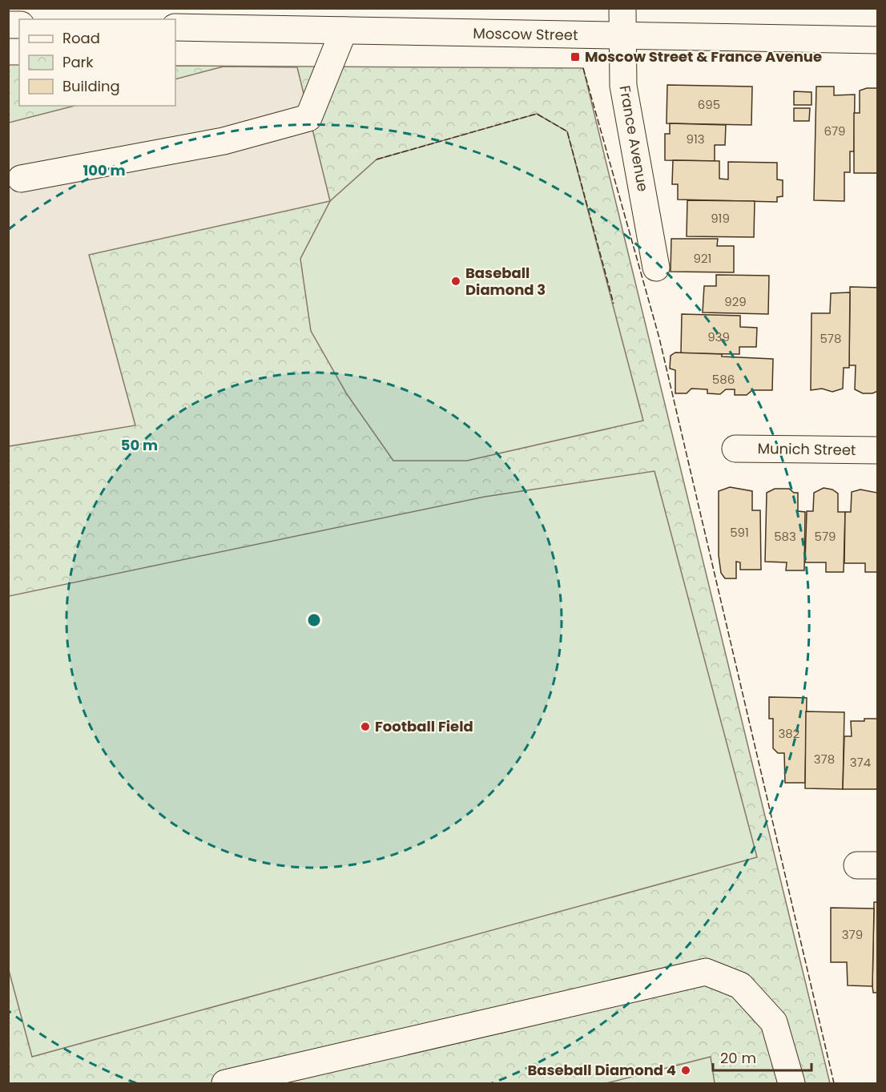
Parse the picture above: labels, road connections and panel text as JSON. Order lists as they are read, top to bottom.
{
  "streets": {
    "street": ["Moscow Street", "France Avenue", "Munich Street"]
  },
  "crossings": [
    ["Moscow Street", "France Avenue"]
  ],
  "places": {
    "transit": ["Moscow Street & France Avenue"],
    "other": ["Baseball Diamond 3", "Football Field", "Baseball Diamond 4"]
  },
  "house_numbers": [
    "695",
    "679",
    "913",
    "919",
    "921",
    "929",
    "939",
    "578",
    "586",
    "591",
    "583",
    "579",
    "382",
    "378",
    "374",
    "379"
  ],
  "legend": ["Road", "Park", "Building"],
  "scale_bar": "20 m",
  "rings": ["100 m", "50 m"]
}
